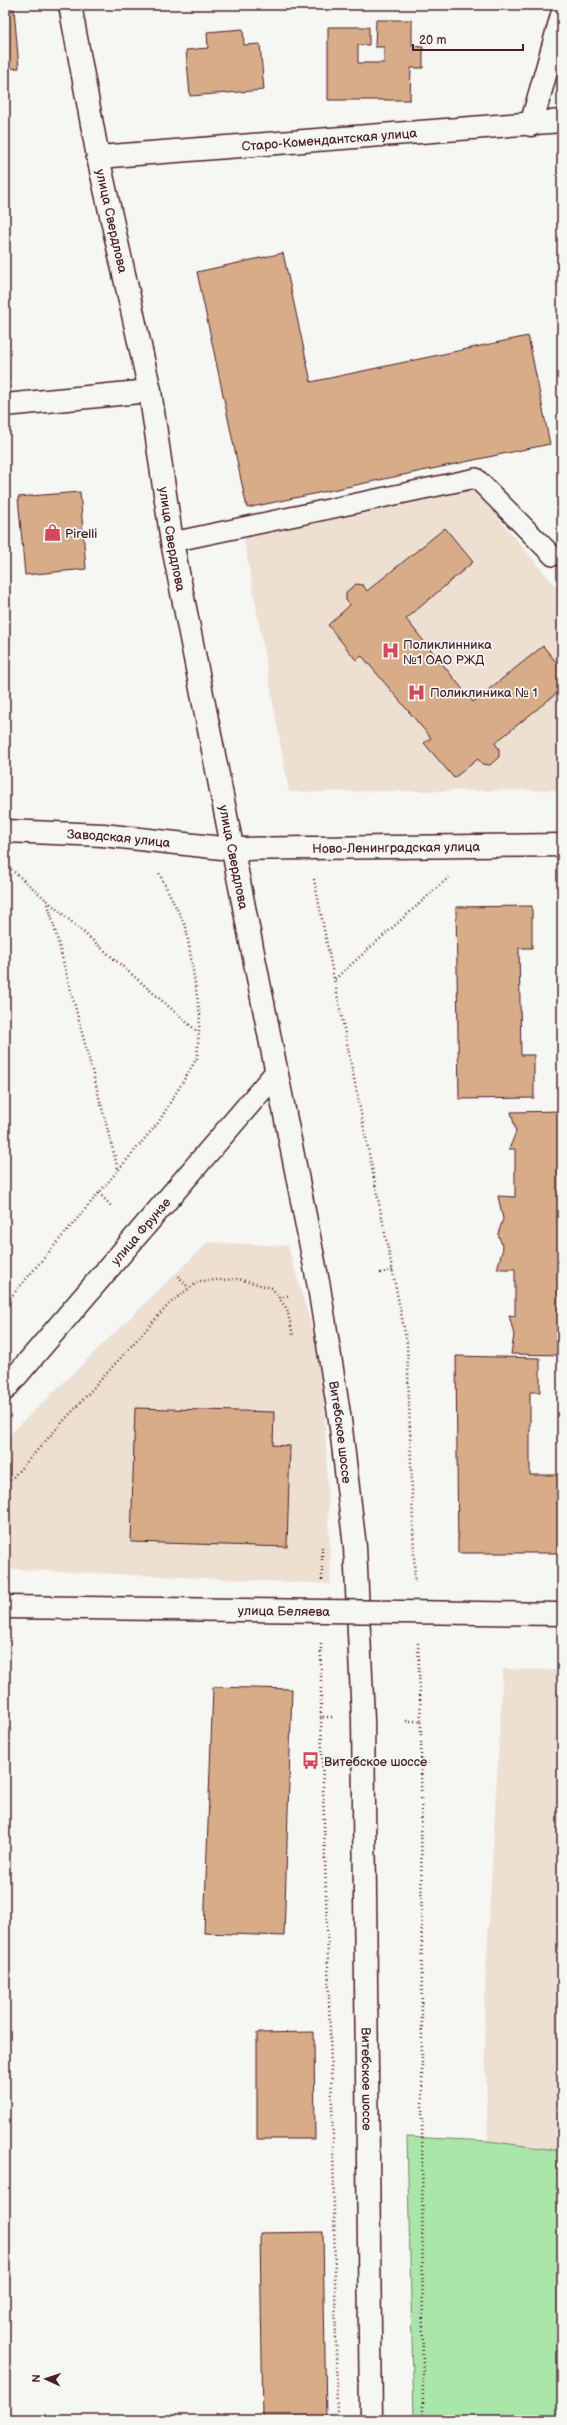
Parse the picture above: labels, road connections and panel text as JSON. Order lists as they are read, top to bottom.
{
  "streets": {
    "main road": [
      "Старо-Комендантская улица",
      "улица Свердлова",
      "Заводская улица",
      "Ново-Ленинградская улица",
      "улица Фрунзе",
      "Витебское шоссе",
      "улица Беляева"
    ]
  },
  "crossings": [
    ["Старо-Комендантская улица", "улица Свердлова"],
    ["улица Свердлова", "Заводская улица"],
    ["улица Свердлова", "Ново-Ленинградская улица"],
    ["улица Свердлова", "улица Фрунзе"],
    ["улица Свердлова", "Витебское шоссе"],
    ["Заводская улица", "Ново-Ленинградская улица"],
    ["улица Фрунзе", "Витебское шоссе"]
  ],
  "places": {
    "shop": ["Pirelli"],
    "hospital": ["Поликлинника №1 ОАО РЖД", "Поликлиника № 1"],
    "bus stop": ["Витебское шоссе"]
  },
  "scale_bar": "20 m",
  "north": "left"
}
